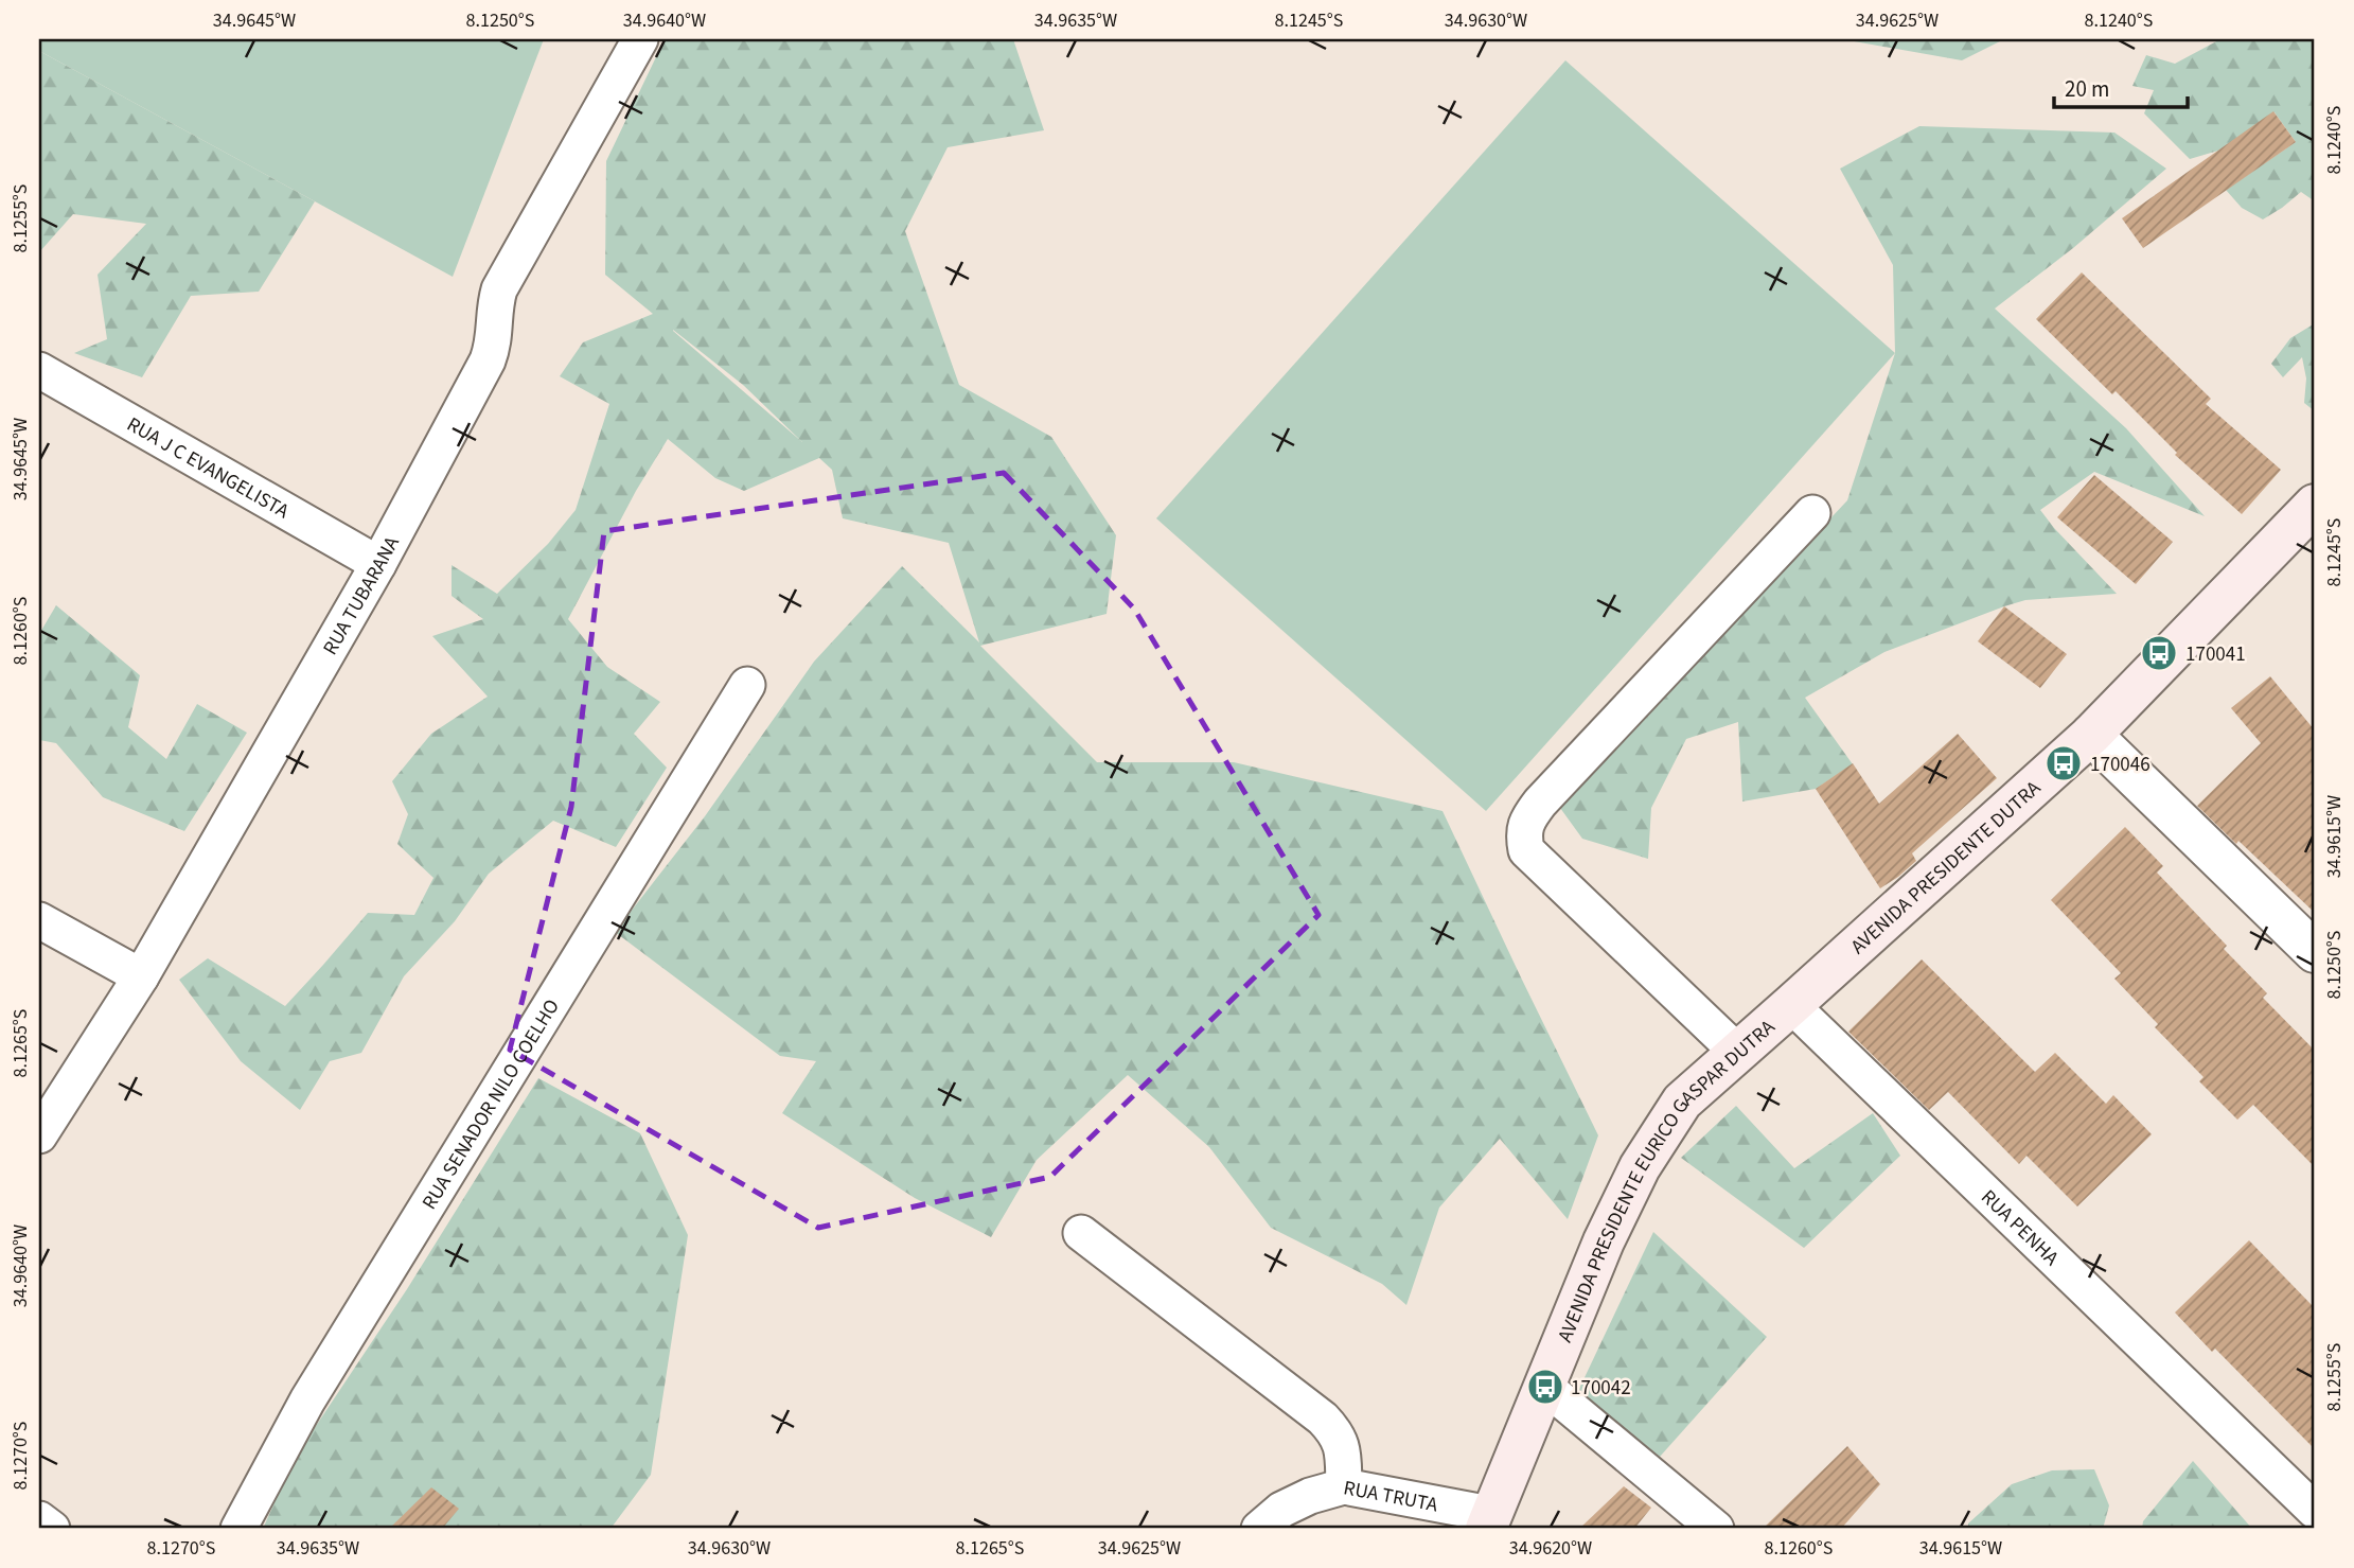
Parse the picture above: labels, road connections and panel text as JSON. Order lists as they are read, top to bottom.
{
  "streets": {
    "main road": ["AVENIDA PRESIDENTE DUTRA", "AVENIDA PRESIDENTE EURICO GASPAR DUTRA"],
    "street": [
      "RUA J C EVANGELISTA",
      "RUA TUBARANA",
      "RUA SENADOR NILO COELHO",
      "RUA PENHA",
      "RUA TRUTA"
    ]
  },
  "crossings": [
    ["RUA J C EVANGELISTA", "RUA TUBARANA"],
    ["AVENIDA PRESIDENTE DUTRA", "AVENIDA PRESIDENTE EURICO GASPAR DUTRA"],
    ["AVENIDA PRESIDENTE DUTRA", "RUA PENHA"],
    ["AVENIDA PRESIDENTE EURICO GASPAR DUTRA", "RUA PENHA"],
    ["AVENIDA PRESIDENTE EURICO GASPAR DUTRA", "RUA TRUTA"]
  ],
  "places": {
    "bus stop": ["170041", "170046", "170042"]
  },
  "scale_bar": "20 m",
  "coordinates": [
    "34.9645°W",
    "8.1250°S",
    "34.9640°W",
    "34.9635°W",
    "8.1245°S",
    "34.9630°W",
    "34.9625°W",
    "8.1240°S",
    "8.1255°S",
    "8.1260°S",
    "34.9615°W",
    "8.1265°S",
    "8.1270°S",
    "34.9620°W"
  ]
}
